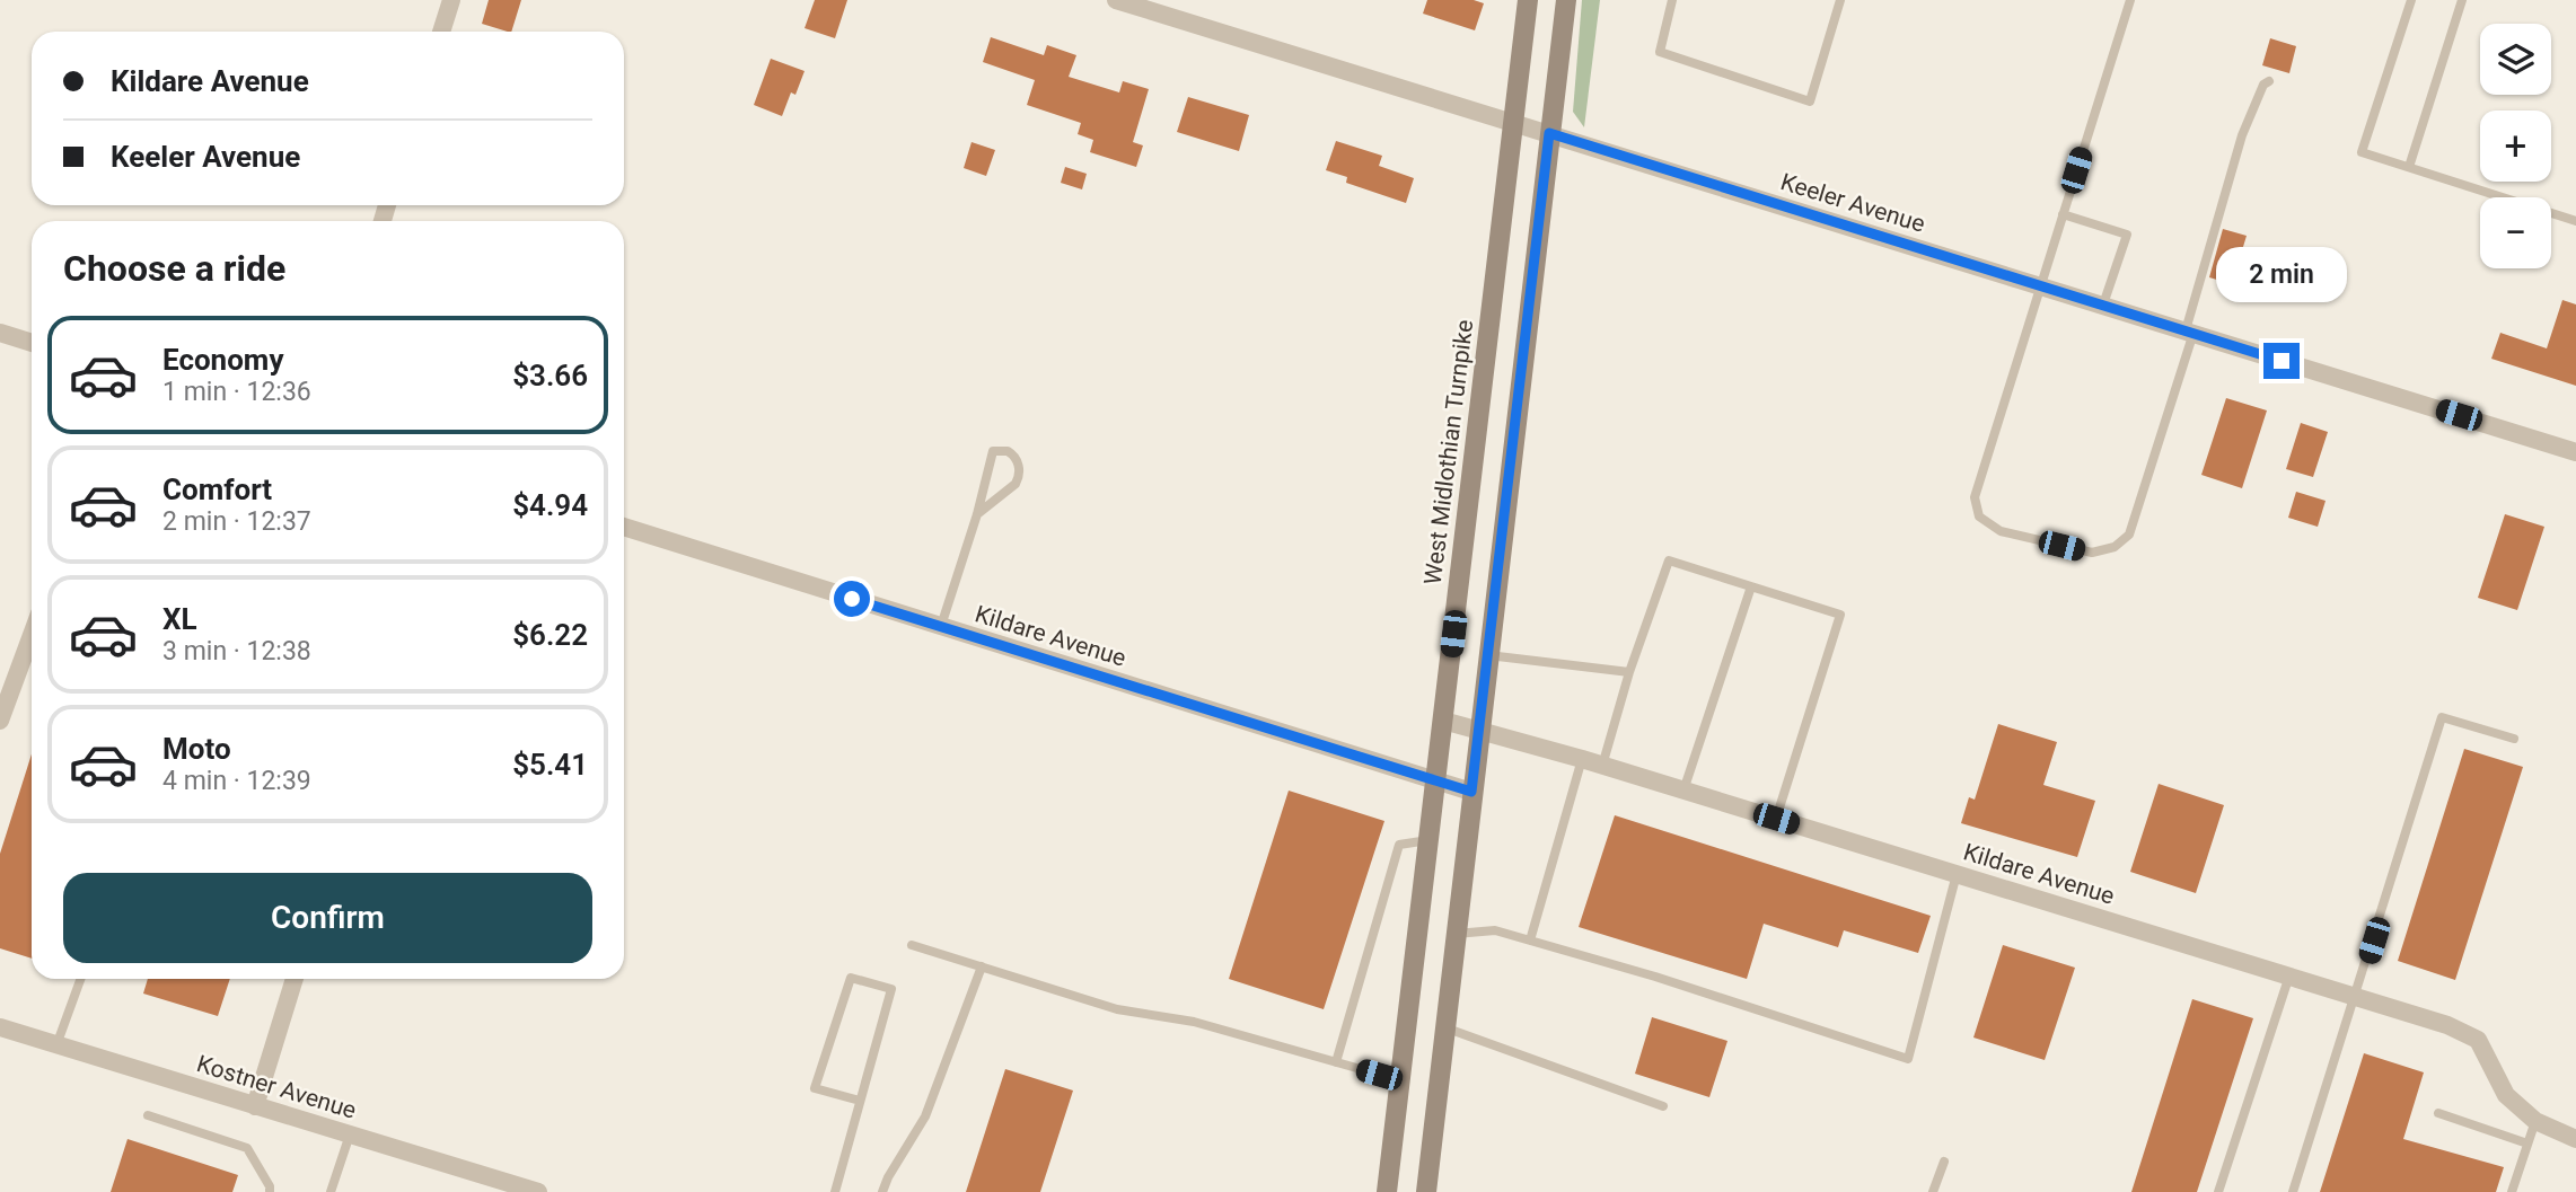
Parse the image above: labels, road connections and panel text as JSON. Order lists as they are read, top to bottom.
{
  "streets": {
    "main road": ["West Midlothian Turnpike"],
    "street": ["Keeler Avenue", "Kildare Avenue", "Kostner Avenue"]
  },
  "crossings": [
    ["Keeler Avenue", "West Midlothian Turnpike"],
    ["West Midlothian Turnpike", "Kildare Avenue"]
  ],
  "page": {
    "map_buttons": ["+", "−"],
    "banner": ["Kildare Avenue", "Keeler Avenue"],
    "heading": "Choose a ride",
    "bubble": "2 min",
    "list": [
      {
        "name": "Economy",
        "note": "1 min · 12:36",
        "value": "$3.66"
      },
      {
        "name": "Comfort",
        "note": "2 min · 12:37",
        "value": "$4.94"
      },
      {
        "name": "XL",
        "note": "3 min · 12:38",
        "value": "$6.22"
      },
      {
        "name": "Moto",
        "note": "4 min · 12:39",
        "value": "$5.41"
      }
    ],
    "buttons": "Confirm"
  }
}
